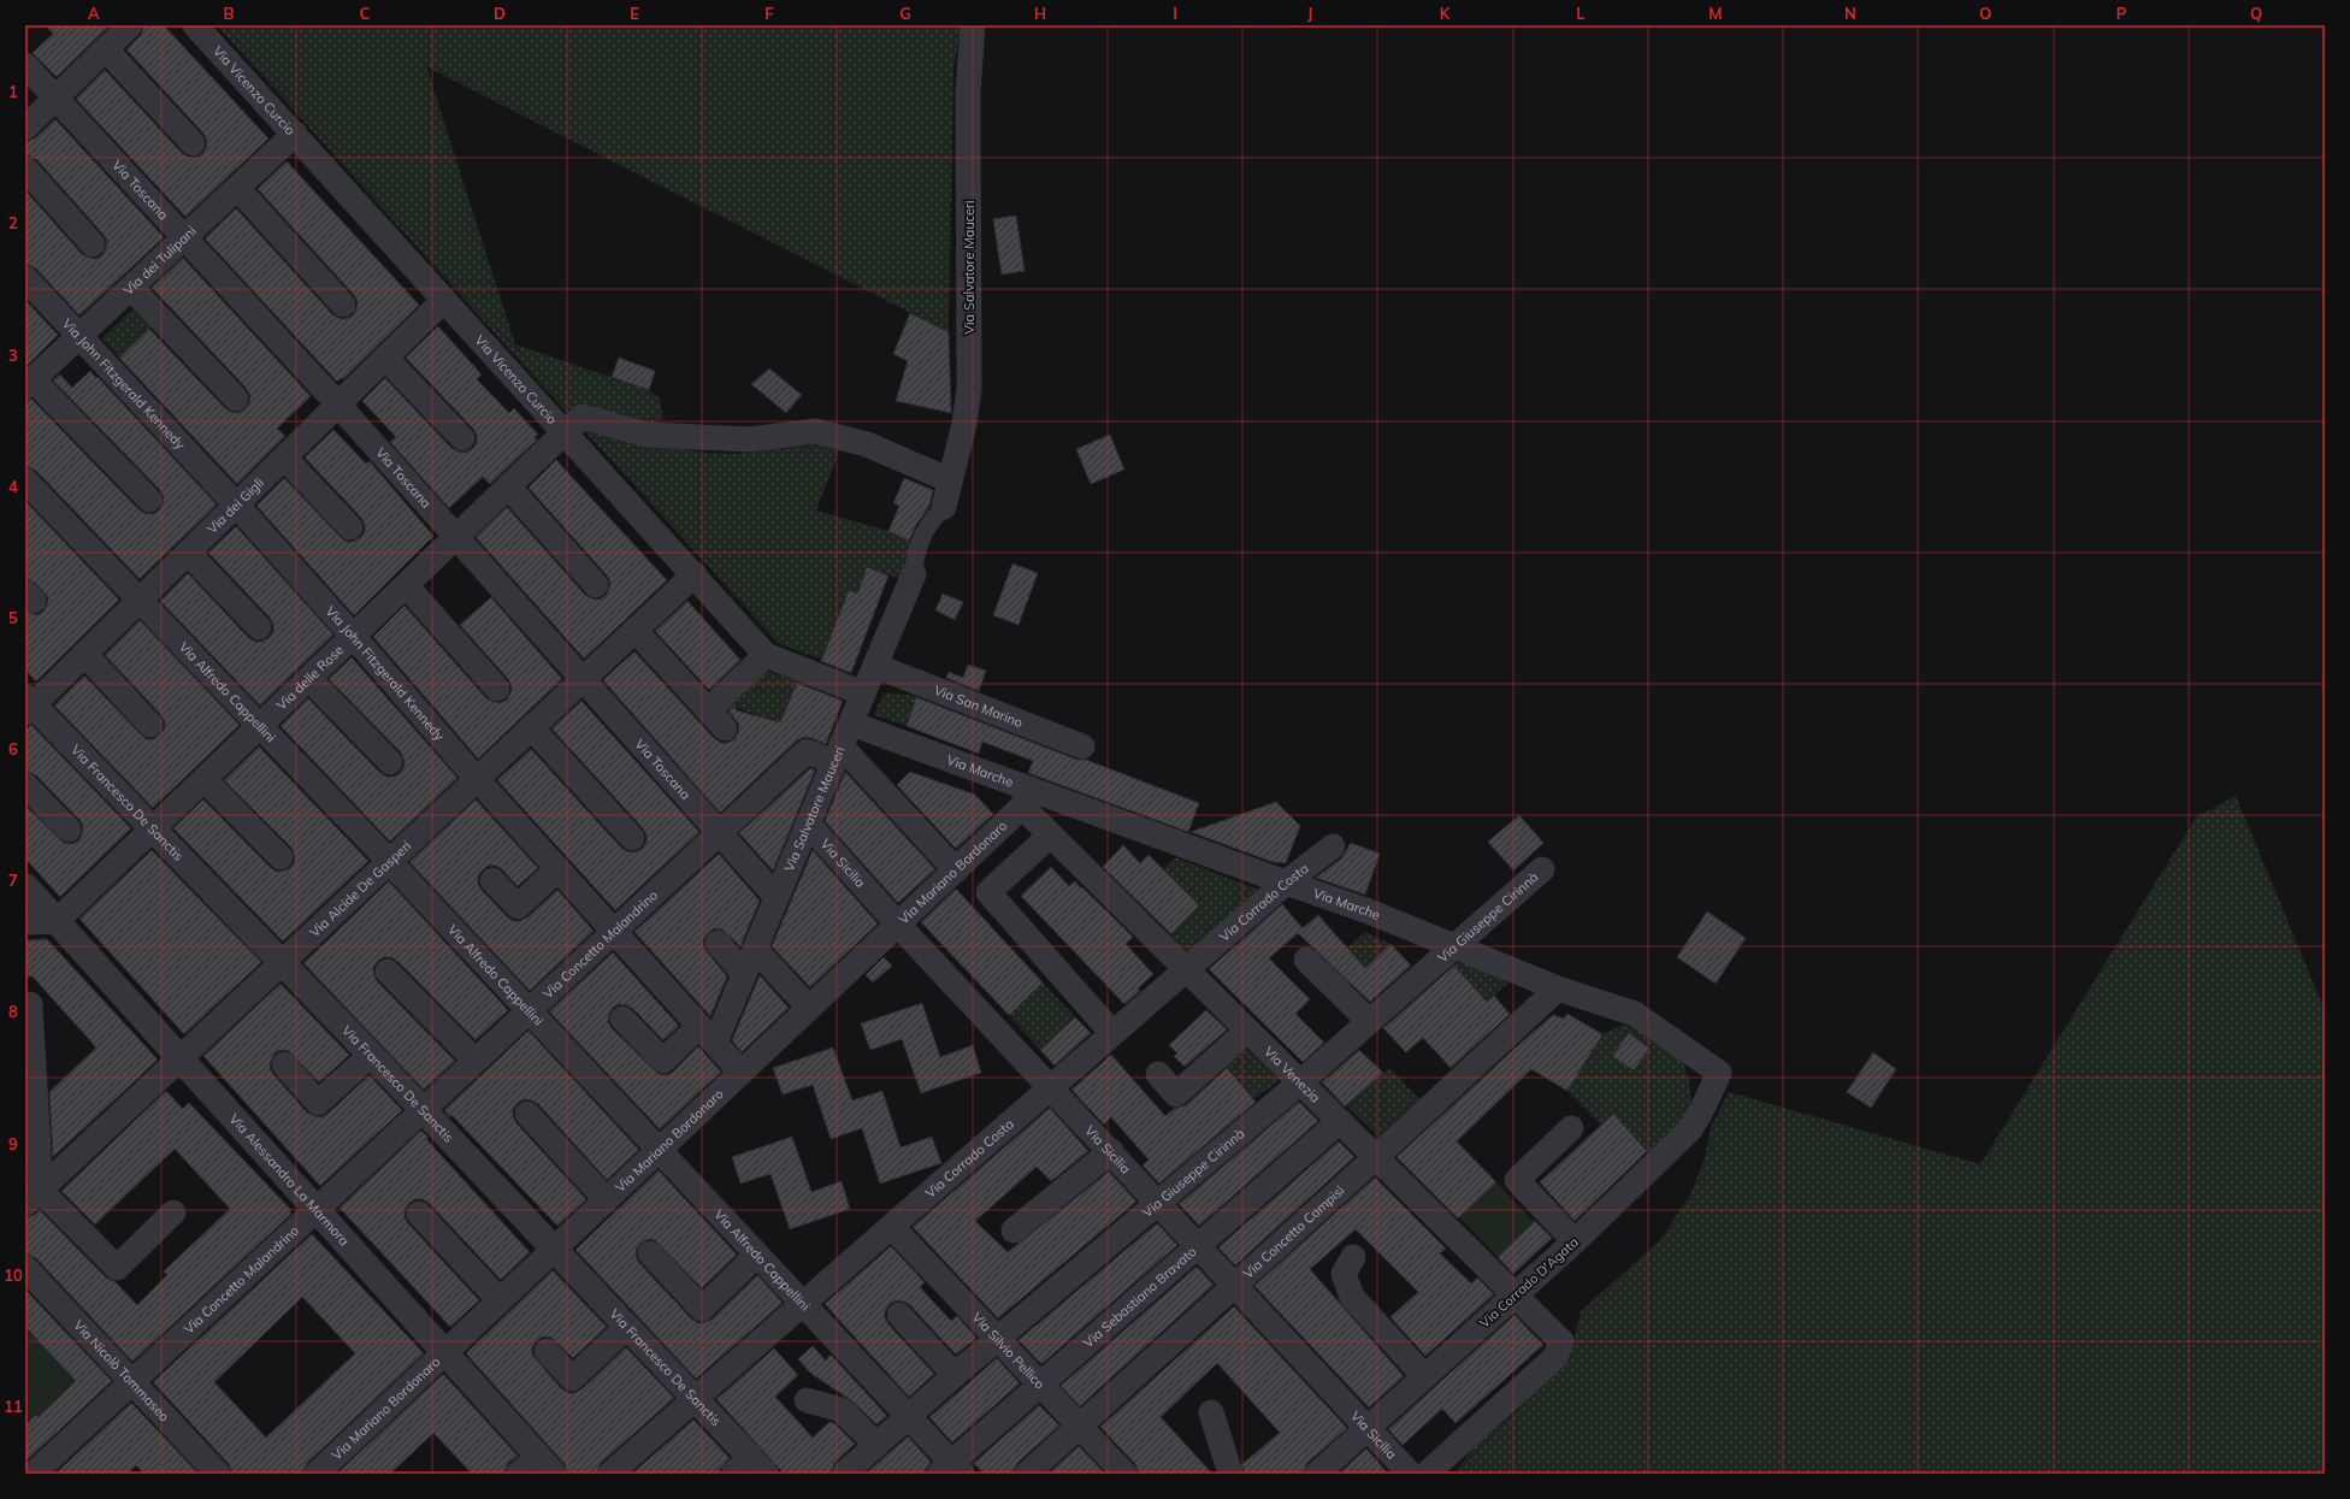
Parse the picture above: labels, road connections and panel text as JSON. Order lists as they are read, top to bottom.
{
  "streets": {
    "street": [
      "Via Vicenzo Curcio",
      "Via Toscana",
      "Via dei Tulipani",
      "Via Salvatore Mauceri",
      "Via John Fitzgerald Kennedy",
      "Via dei Gigli",
      "Via delle Rose",
      "Via Alfredo Cappellini",
      "Via San Marino",
      "Via Marche",
      "Via Francesco De Sanctis",
      "Via Sicilia",
      "Via Mariano Bordonaro",
      "Via Alcide De Gasperi",
      "Via Corrado Costa",
      "Via Giuseppe Cirinnà",
      "Via Concetto Malandrino",
      "Via Venezia",
      "Via Alessandro La Marmora",
      "Via Concetto Campisi",
      "Via Corrado D'Agata",
      "Via Sebastiano Bravato",
      "Via Silvio Pellico",
      "Via Nicolò Tommaseo"
    ]
  },
  "crossings": [
    ["Via Vicenzo Curcio", "Via dei Tulipani"],
    ["Via Vicenzo Curcio", "Via Salvatore Mauceri"],
    ["Via Vicenzo Curcio", "Via dei Gigli"],
    ["Via Vicenzo Curcio", "Via delle Rose"],
    ["Via Vicenzo Curcio", "Via Alcide De Gasperi"],
    ["Via Toscana", "Via dei Tulipani"],
    ["Via Toscana", "Via Salvatore Mauceri"],
    ["Via Toscana", "Via dei Gigli"],
    ["Via Toscana", "Via delle Rose"],
    ["Via Toscana", "Via Alcide De Gasperi"],
    ["Via Toscana", "Via Concetto Malandrino"],
    ["Via dei Tulipani", "Via John Fitzgerald Kennedy"],
    ["Via Salvatore Mauceri", "Via John Fitzgerald Kennedy"],
    ["Via Salvatore Mauceri", "Via delle Rose"],
    ["Via Salvatore Mauceri", "Via San Marino"],
    ["Via Salvatore Mauceri", "Via Marche"],
    ["Via Salvatore Mauceri", "Via Sicilia"],
    ["Via Salvatore Mauceri", "Via Concetto Malandrino"],
    ["Via John Fitzgerald Kennedy", "Via dei Gigli"],
    ["Via John Fitzgerald Kennedy", "Via delle Rose"],
    ["Via John Fitzgerald Kennedy", "Via Mariano Bordonaro"],
    ["Via John Fitzgerald Kennedy", "Via Alcide De Gasperi"],
    ["Via John Fitzgerald Kennedy", "Via Concetto Malandrino"],
    ["Via dei Gigli", "Via Alfredo Cappellini"],
    ["Via dei Gigli", "Via Francesco De Sanctis"],
    ["Via delle Rose", "Via Alfredo Cappellini"],
    ["Via delle Rose", "Via Francesco De Sanctis"],
    ["Via delle Rose", "Via Alessandro La Marmora"],
    ["Via Alfredo Cappellini", "Via Mariano Bordonaro"],
    ["Via Alfredo Cappellini", "Via Alcide De Gasperi"],
    ["Via Alfredo Cappellini", "Via Corrado Costa"],
    ["Via Alfredo Cappellini", "Via Giuseppe Cirinnà"],
    ["Via Alfredo Cappellini", "Via Concetto Malandrino"],
    ["Via Alfredo Cappellini", "Via Sebastiano Bravato"],
    ["Via Marche", "Via Mariano Bordonaro"],
    ["Via Marche", "Via Corrado Costa"],
    ["Via Marche", "Via Giuseppe Cirinnà"],
    ["Via Marche", "Via Venezia"],
    ["Via Marche", "Via Concetto Campisi"],
    ["Via Marche", "Via Corrado D'Agata"],
    ["Via Francesco De Sanctis", "Via Mariano Bordonaro"],
    ["Via Francesco De Sanctis", "Via Alcide De Gasperi"],
    ["Via Francesco De Sanctis", "Via Corrado Costa"],
    ["Via Francesco De Sanctis", "Via Concetto Malandrino"],
    ["Via Sicilia", "Via Mariano Bordonaro"],
    ["Via Sicilia", "Via Corrado Costa"],
    ["Via Sicilia", "Via Giuseppe Cirinnà"],
    ["Via Sicilia", "Via Concetto Campisi"],
    ["Via Sicilia", "Via Corrado D'Agata"],
    ["Via Sicilia", "Via Sebastiano Bravato"],
    ["Via Mariano Bordonaro", "Via Venezia"],
    ["Via Mariano Bordonaro", "Via Alessandro La Marmora"],
    ["Via Alcide De Gasperi", "Via Alessandro La Marmora"],
    ["Via Corrado Costa", "Via Venezia"],
    ["Via Corrado Costa", "Via Silvio Pellico"],
    ["Via Giuseppe Cirinnà", "Via Venezia"],
    ["Via Giuseppe Cirinnà", "Via Silvio Pellico"],
    ["Via Concetto Malandrino", "Via Alessandro La Marmora"],
    ["Via Concetto Malandrino", "Via Nicolò Tommaseo"],
    ["Via Venezia", "Via Concetto Campisi"],
    ["Via Venezia", "Via Corrado D'Agata"],
    ["Via Venezia", "Via Sebastiano Bravato"],
    ["Via Concetto Campisi", "Via Silvio Pellico"],
    ["Via Sebastiano Bravato", "Via Silvio Pellico"]
  ],
  "grid": {
    "columns": [
      "A",
      "B",
      "C",
      "D",
      "E",
      "F",
      "G",
      "H",
      "I",
      "J",
      "K",
      "L",
      "M",
      "N",
      "O",
      "P",
      "Q"
    ],
    "rows": [
      "1",
      "2",
      "3",
      "4",
      "5",
      "6",
      "7",
      "8",
      "9",
      "10",
      "11"
    ]
  }
}
